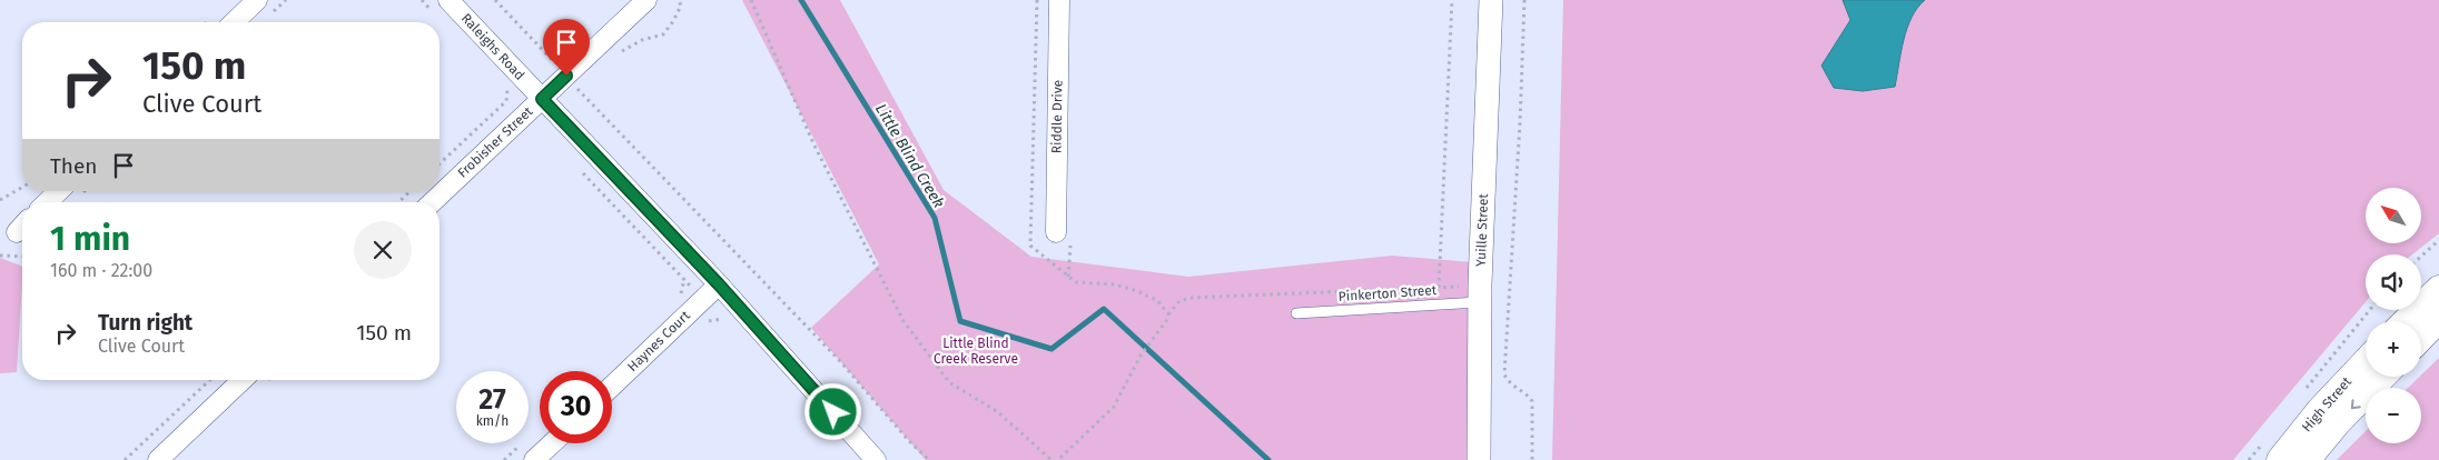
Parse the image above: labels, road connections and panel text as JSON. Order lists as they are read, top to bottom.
{
  "streets": {
    "main road": ["High Street"],
    "street": [
      "Raleighs Road",
      "Riddle Drive",
      "Frobisher Street",
      "Yuille Street",
      "Haynes Court"
    ],
    "lane": ["Pinkerton Street"]
  },
  "crossings": [
    ["Raleighs Road", "Frobisher Street"],
    ["Raleighs Road", "Haynes Court"],
    ["Yuille Street", "Pinkerton Street"]
  ],
  "water": ["Little Blind Creek"],
  "parks": ["Little Blind Creek Reserve"],
  "north": "top left",
  "page": {
    "turn": ["150 m", "Clive Court"],
    "then": "Then",
    "map_buttons": ["+", "−"],
    "heading": ["1 min", "160 m · 22:00"],
    "list": [
      {
        "name": "Turn right",
        "note": "Clive Court",
        "value": "150 m"
      }
    ],
    "speed": "27 km/h",
    "limit": "30"
  }
}
